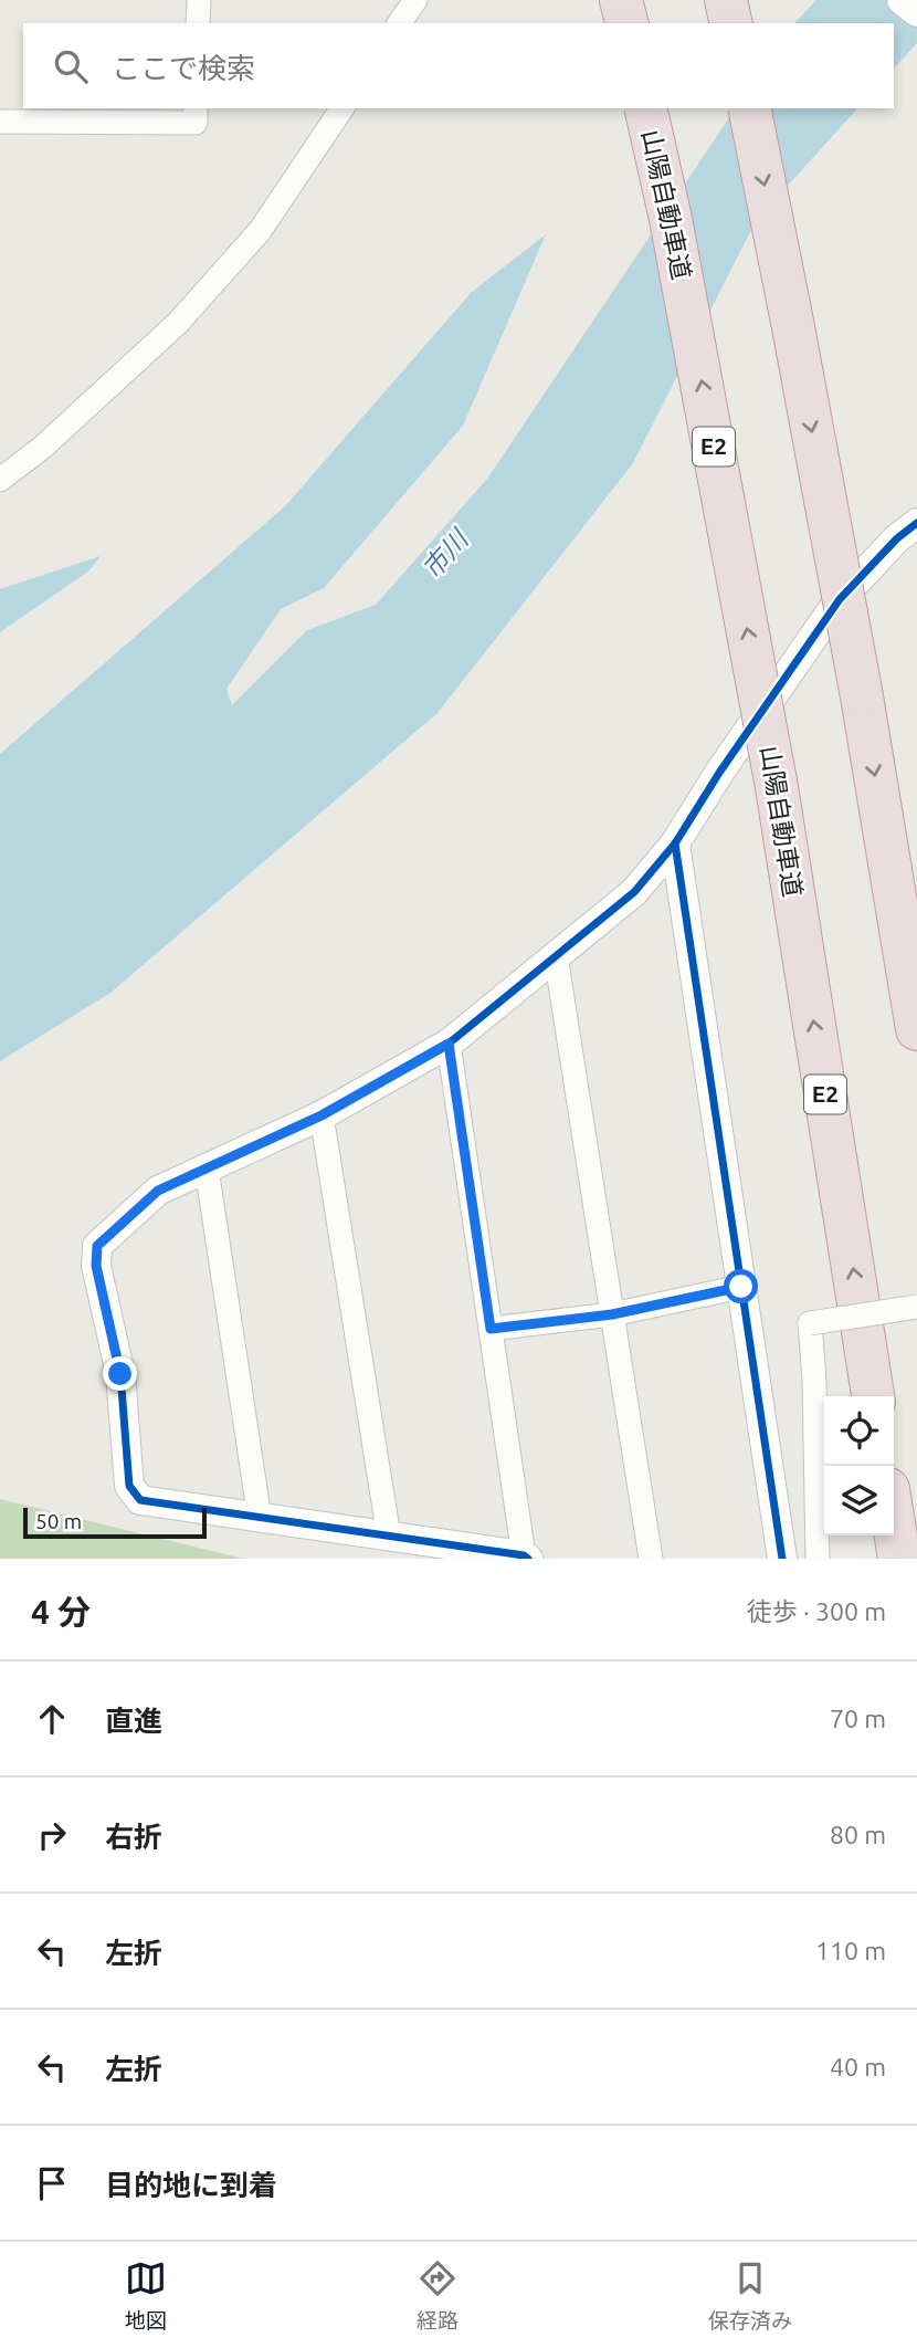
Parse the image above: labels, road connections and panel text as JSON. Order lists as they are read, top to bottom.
{
  "streets": {
    "highway": ["山陽自動車道", "E2"]
  },
  "water": ["市川"],
  "scale_bar": "50 m",
  "page": {
    "search": "ここで検索",
    "scale": "50 m",
    "heading": ["4 分", "徒歩 · 300 m"],
    "list": [
      ["直進", "70 m"],
      ["右折", "80 m"],
      ["左折", "110 m"],
      ["左折", "40 m"],
      "目的地に到着"
    ],
    "nav": ["地図", "経路", "保存済み"]
  }
}
